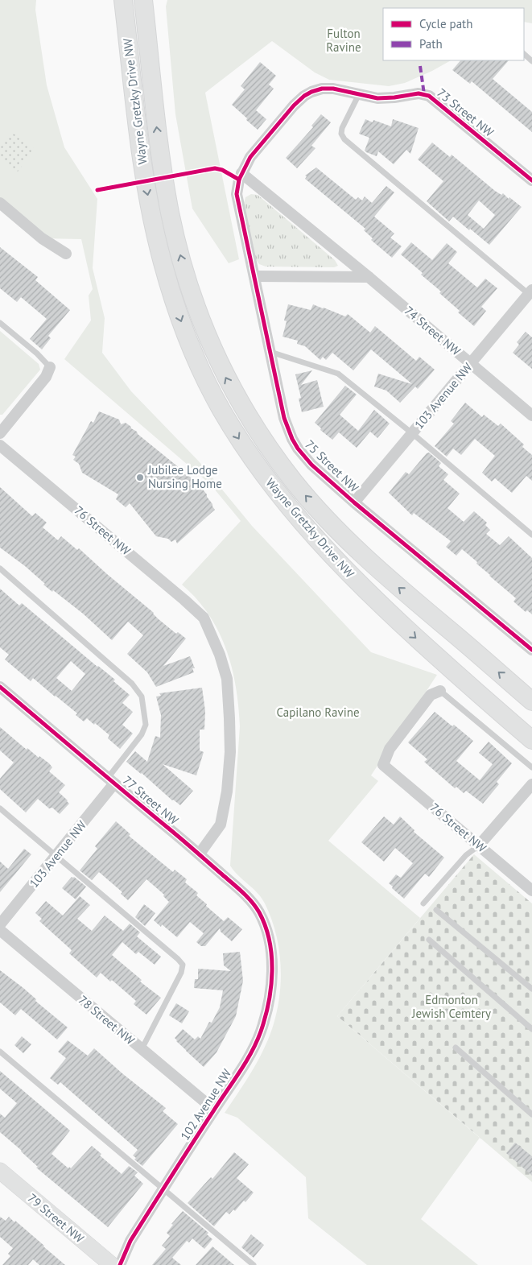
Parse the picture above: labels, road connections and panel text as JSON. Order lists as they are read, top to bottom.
{
  "streets": {
    "main road": ["Wayne Gretzky Drive NW"],
    "street": [
      "73 Street NW",
      "74 Street NW",
      "103 Avenue NW",
      "75 Street NW",
      "76 Street NW",
      "77 Street NW",
      "78 Street NW",
      "102 Avenue NW",
      "79 Street NW"
    ]
  },
  "crossings": [
    ["73 Street NW", "75 Street NW"],
    ["74 Street NW", "103 Avenue NW"],
    ["74 Street NW", "75 Street NW"],
    ["103 Avenue NW", "75 Street NW"],
    ["103 Avenue NW", "77 Street NW"],
    ["76 Street NW", "77 Street NW"],
    ["77 Street NW", "102 Avenue NW"],
    ["78 Street NW", "102 Avenue NW"]
  ],
  "parks": ["Fulton Ravine", "Capilano Ravine", "Edmonton Jewish Cemtery"],
  "places": ["Jubilee Lodge Nursing Home"],
  "legend": ["Cycle path", "Path"]
}
